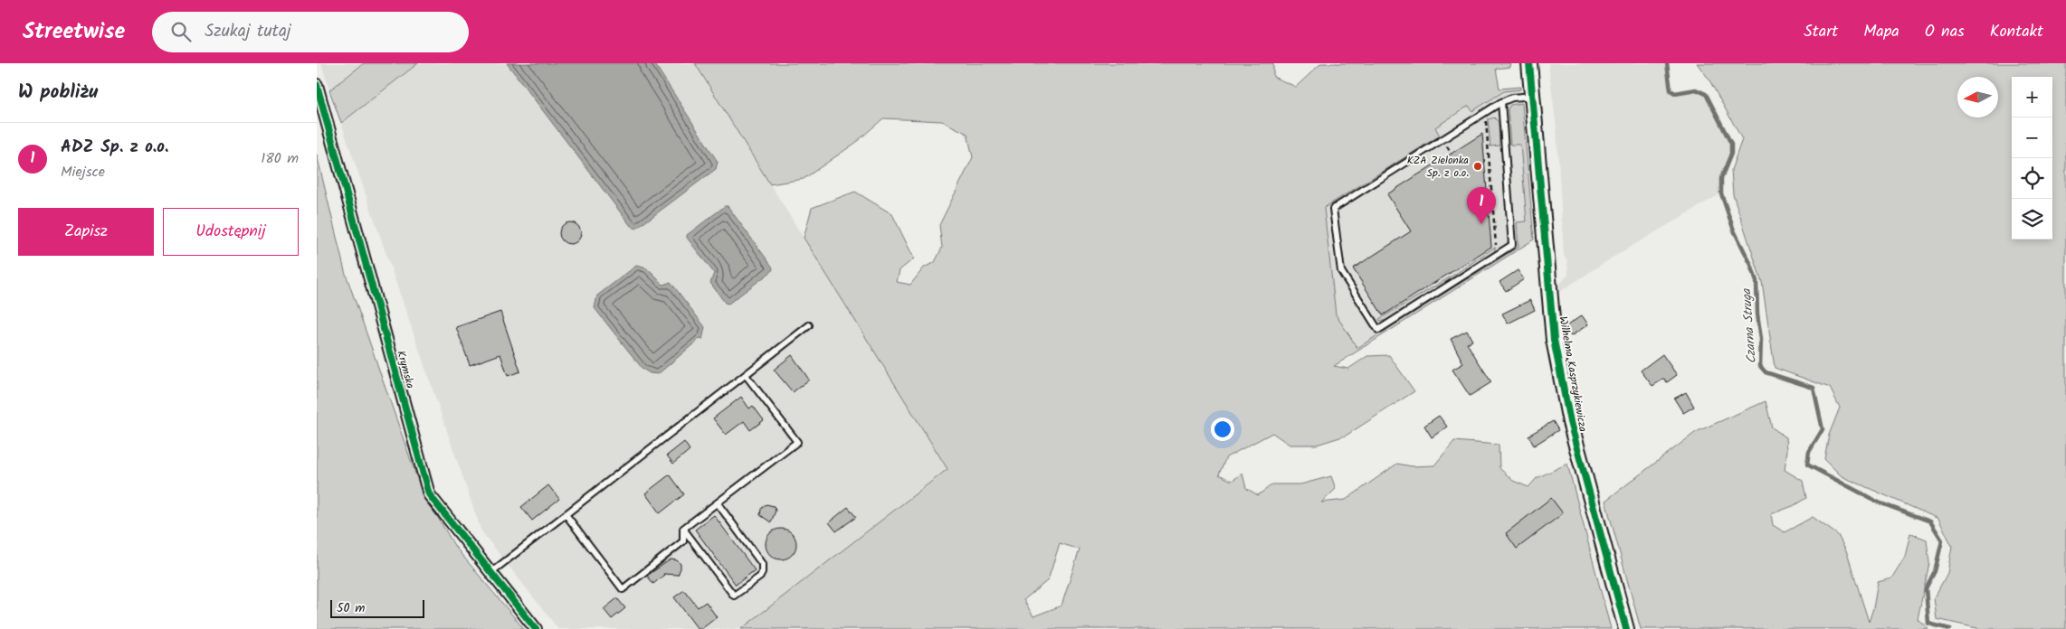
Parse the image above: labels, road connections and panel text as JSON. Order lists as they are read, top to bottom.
{
  "streets": {
    "street": ["Krymska", "Wilhelma Kasprzykiewicza"]
  },
  "water": ["Czarna Struga"],
  "places": ["KZA Zielonka Sp. z o.o."],
  "scale_bar": "50 m",
  "north": "left",
  "page": {
    "header": "Streetwise",
    "search": "Szukaj tutaj",
    "nav": [
      "Start",
      "Mapa",
      "O nas",
      "Kontakt"
    ],
    "heading": "W pobliżu",
    "map_buttons": ["+", "−"],
    "list": [
      {
        "mark": "1",
        "name": "ADZ Sp. z o.o.",
        "note": "Miejsce",
        "value": "180 m"
      }
    ],
    "pins": "1",
    "buttons": ["Zapisz", "Udostępnij"],
    "scale": "50 m"
  }
}
